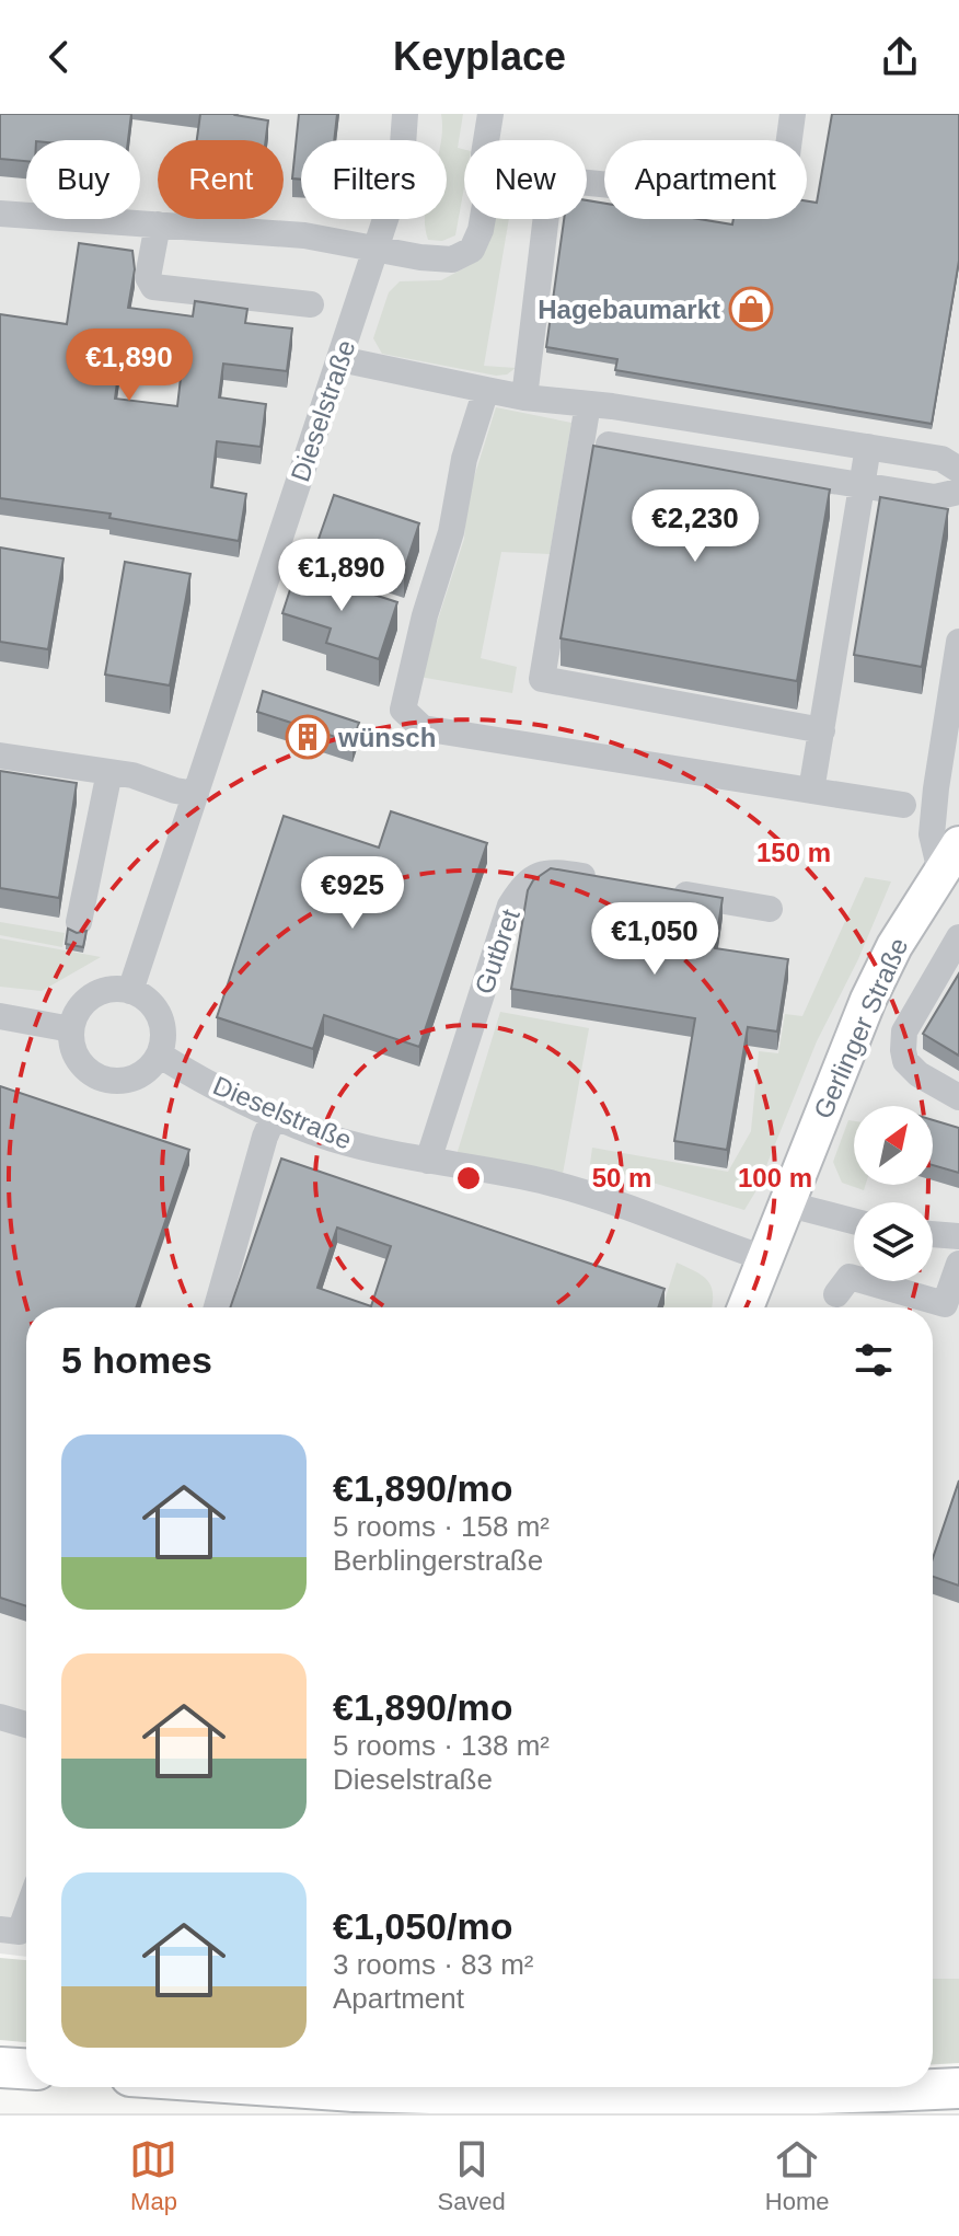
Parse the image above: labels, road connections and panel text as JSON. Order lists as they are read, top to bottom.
{
  "streets": {
    "main road": ["Gerlinger Straße"],
    "street": ["Dieselstraße", "Gutbret"]
  },
  "crossings": [
    ["Dieselstraße", "Gutbret"],
    ["Dieselstraße", "Gerlinger Straße"]
  ],
  "places": {
    "shop": ["Hagebaumarkt"],
    "building": ["wünsch"]
  },
  "north": "top right",
  "page": {
    "header": "Keyplace",
    "chip": [
      "Buy",
      "Rent",
      "Filters",
      "New",
      "Apartment"
    ],
    "price": [
      "€1,890",
      "€2,230",
      "€1,890",
      "€925",
      "€1,050"
    ],
    "heading": "5 homes",
    "list": [
      {
        "name": "€1,890/mo",
        "note": "5 rooms · 158 m² · Berblingerstraße"
      },
      {
        "name": "€1,890/mo",
        "note": "5 rooms · 138 m² · Dieselstraße"
      },
      {
        "name": "€1,050/mo",
        "note": "3 rooms · 83 m² · Apartment"
      }
    ],
    "tabs": ["Map", "Saved", "Home"]
  },
  "rings": ["150 m", "50 m", "100 m"]
}
